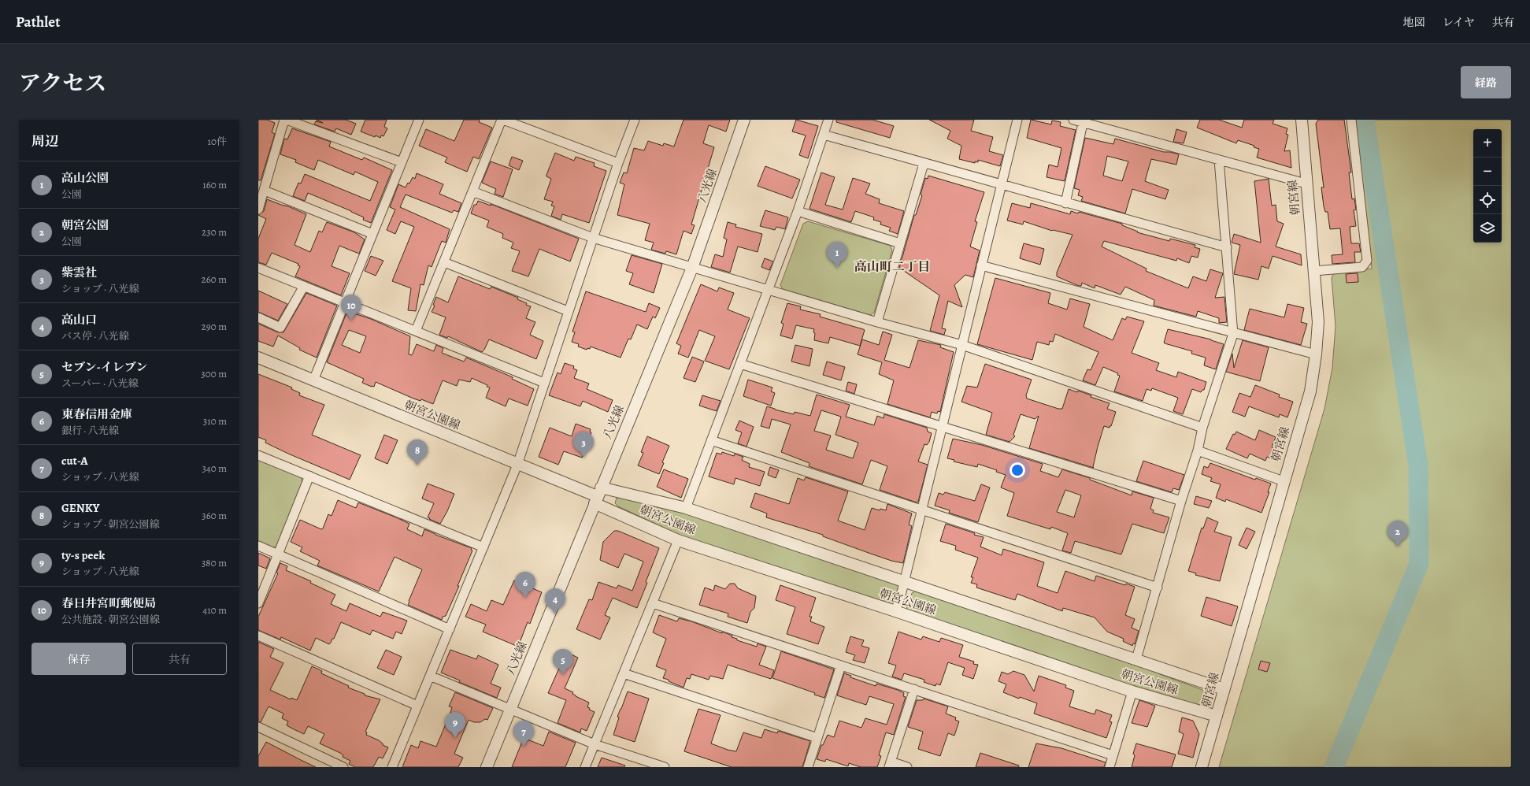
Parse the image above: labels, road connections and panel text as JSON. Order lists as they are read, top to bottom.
{
  "streets": {
    "street": ["八光線", "朝宮線", "朝宮公園線"]
  },
  "crossings": [
    ["八光線", "朝宮公園線"],
    ["朝宮線", "朝宮公園線"]
  ],
  "districts": ["高山町二丁目"],
  "page": {
    "header": "Pathlet",
    "nav": ["地図", "レイヤ", "共有"],
    "title": "アクセス",
    "buttons": [
      "経路",
      ["保存", "共有"]
    ],
    "heading": ["周辺", "10件"],
    "map_buttons": ["+", "−"],
    "list": [
      {
        "mark": "1",
        "name": "高山公園",
        "note": "公園",
        "value": "160 m"
      },
      {
        "mark": "2",
        "name": "朝宮公園",
        "note": "公園",
        "value": "230 m"
      },
      {
        "mark": "3",
        "name": "紫雲社",
        "note": "ショップ · 八光線",
        "value": "260 m"
      },
      {
        "mark": "4",
        "name": "高山口",
        "note": "バス停 · 八光線",
        "value": "290 m"
      },
      {
        "mark": "5",
        "name": "セブン-イレブン",
        "note": "スーパー · 八光線",
        "value": "300 m"
      },
      {
        "mark": "6",
        "name": "東春信用金庫",
        "note": "銀行 · 八光線",
        "value": "310 m"
      },
      {
        "mark": "7",
        "name": "cut-A",
        "note": "ショップ · 八光線",
        "value": "340 m"
      },
      {
        "mark": "8",
        "name": "GENKY",
        "note": "ショップ · 朝宮公園線",
        "value": "360 m"
      },
      {
        "mark": "9",
        "name": "ty-s peek",
        "note": "ショップ · 八光線",
        "value": "380 m"
      },
      {
        "mark": "10",
        "name": "春日井宮町郵便局",
        "note": "公共施設 · 朝宮公園線",
        "value": "410 m"
      }
    ],
    "pins": [
      "1",
      "10",
      "3",
      "8",
      "2",
      "6",
      "4",
      "5",
      "9",
      "7"
    ]
  }
}
